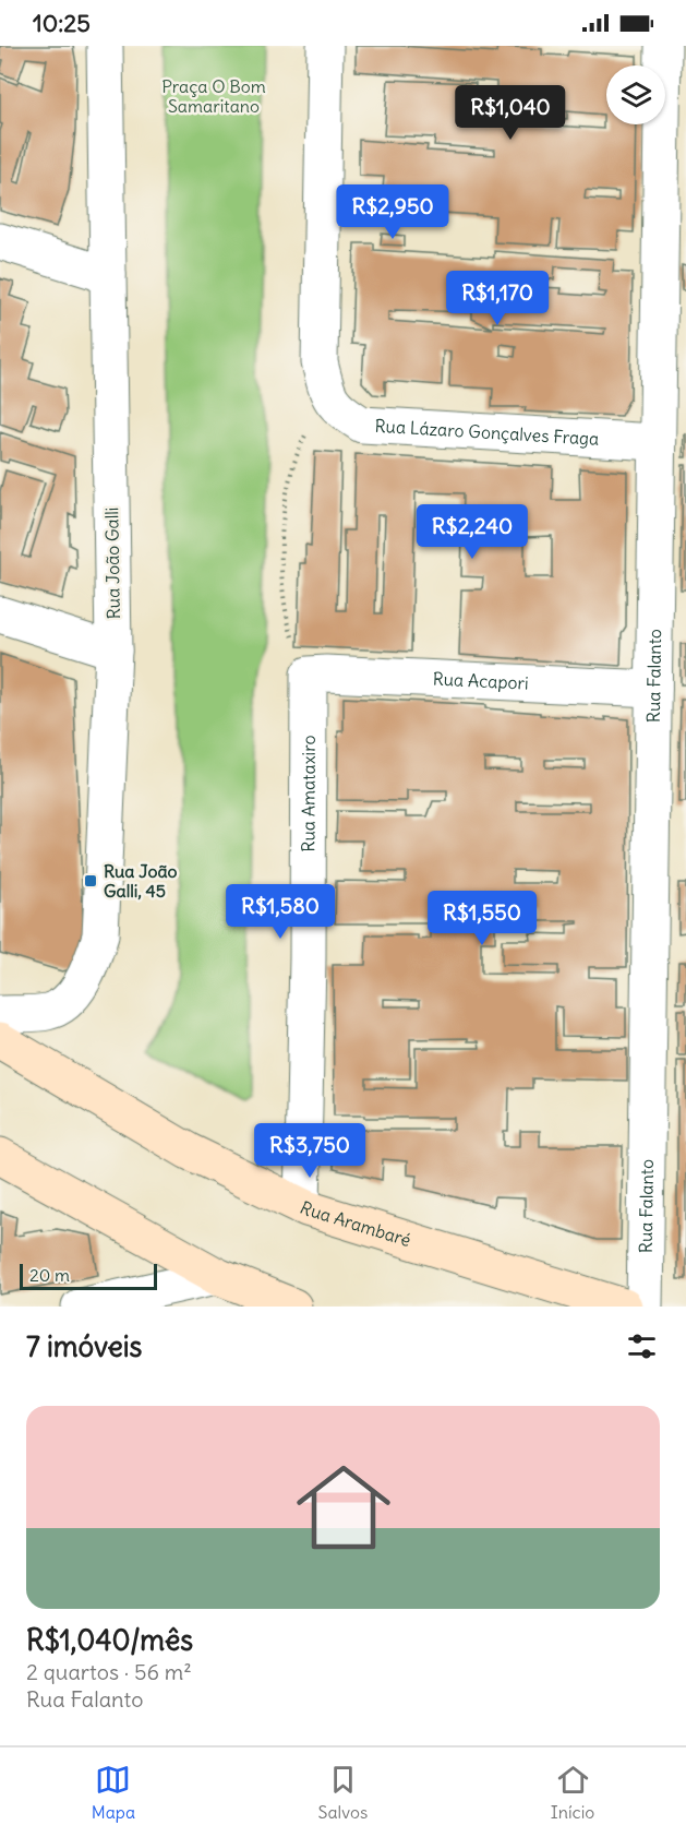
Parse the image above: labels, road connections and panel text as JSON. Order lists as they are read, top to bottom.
{
  "streets": {
    "main road": ["Rua Arambaré"],
    "street": [
      "Rua Lázaro Gonçalves Fraga",
      "Rua João Galli",
      "Rua Falanto",
      "Rua Acapori",
      "Rua Amataxiro"
    ]
  },
  "crossings": [
    ["Rua Lázaro Gonçalves Fraga", "Rua Falanto"],
    ["Rua Falanto", "Rua Acapori"],
    ["Rua Acapori", "Rua Amataxiro"],
    ["Rua Amataxiro", "Rua Arambaré"]
  ],
  "parks": ["Praça O Bom Samaritano"],
  "places": {
    "transit": ["Rua João Galli, 45"]
  },
  "scale_bar": "20 m",
  "page": {
    "status": "10:25",
    "price": [
      "R$1,040",
      "R$2,950",
      "R$1,170",
      "R$2,240",
      "R$1,580",
      "R$1,550",
      "R$3,750"
    ],
    "scale": "20 m",
    "heading": "7 imóveis",
    "list": [
      {
        "name": "R$1,040/mês",
        "note": "2 quartos · 56 m² · Rua Falanto"
      }
    ],
    "tabs": ["Mapa", "Salvos", "Início"]
  }
}
